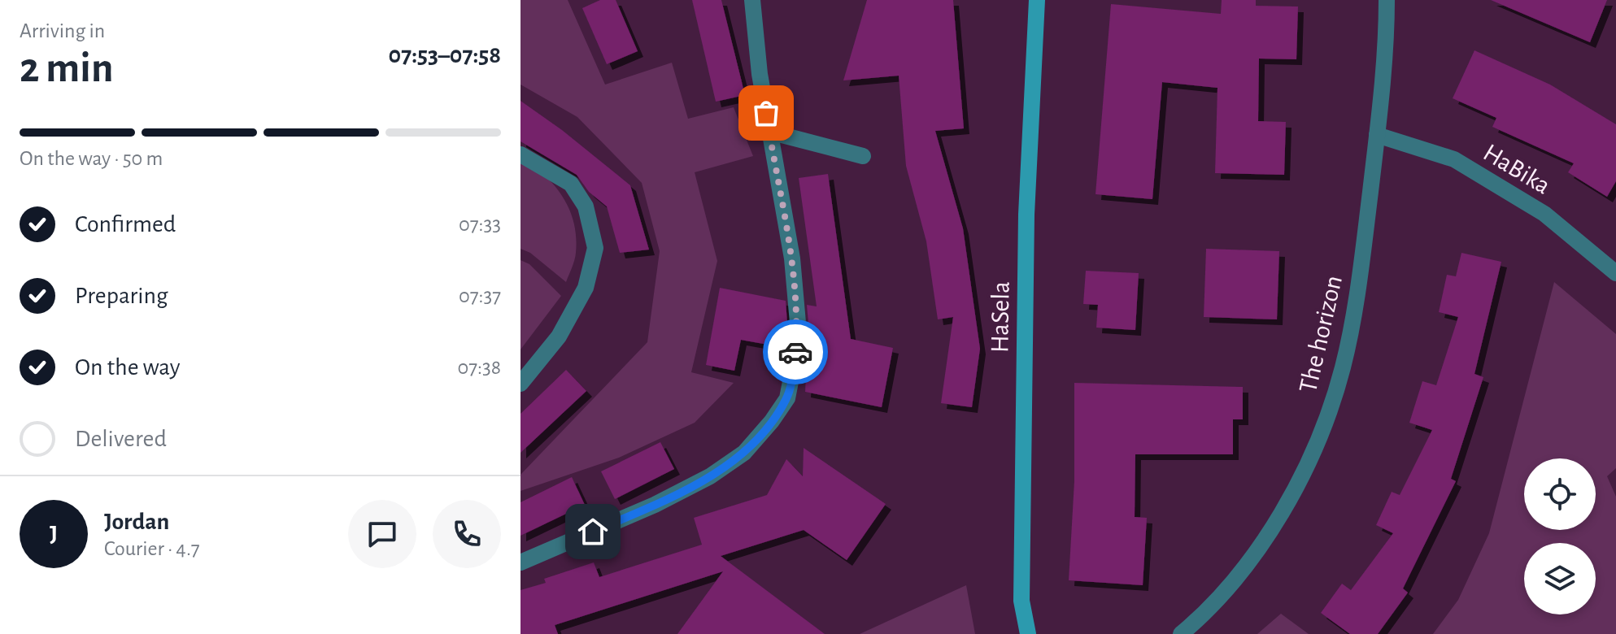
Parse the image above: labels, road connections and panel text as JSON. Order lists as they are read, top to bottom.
{
  "streets": {
    "street": ["HaBika", "HaSela", "The horizon"]
  },
  "crossings": [
    ["HaBika", "The horizon"]
  ],
  "page": {
    "heading": ["2 min", "Arriving in", "07:53–07:58"],
    "panel": ["Jordan", "Courier · 4.7"],
    "bar": "On the way · 50 m",
    "list": [
      ["Confirmed", "07:33"],
      ["Preparing", "07:37"],
      ["On the way", "07:38"],
      "Delivered"
    ],
    "round": "J"
  }
}
